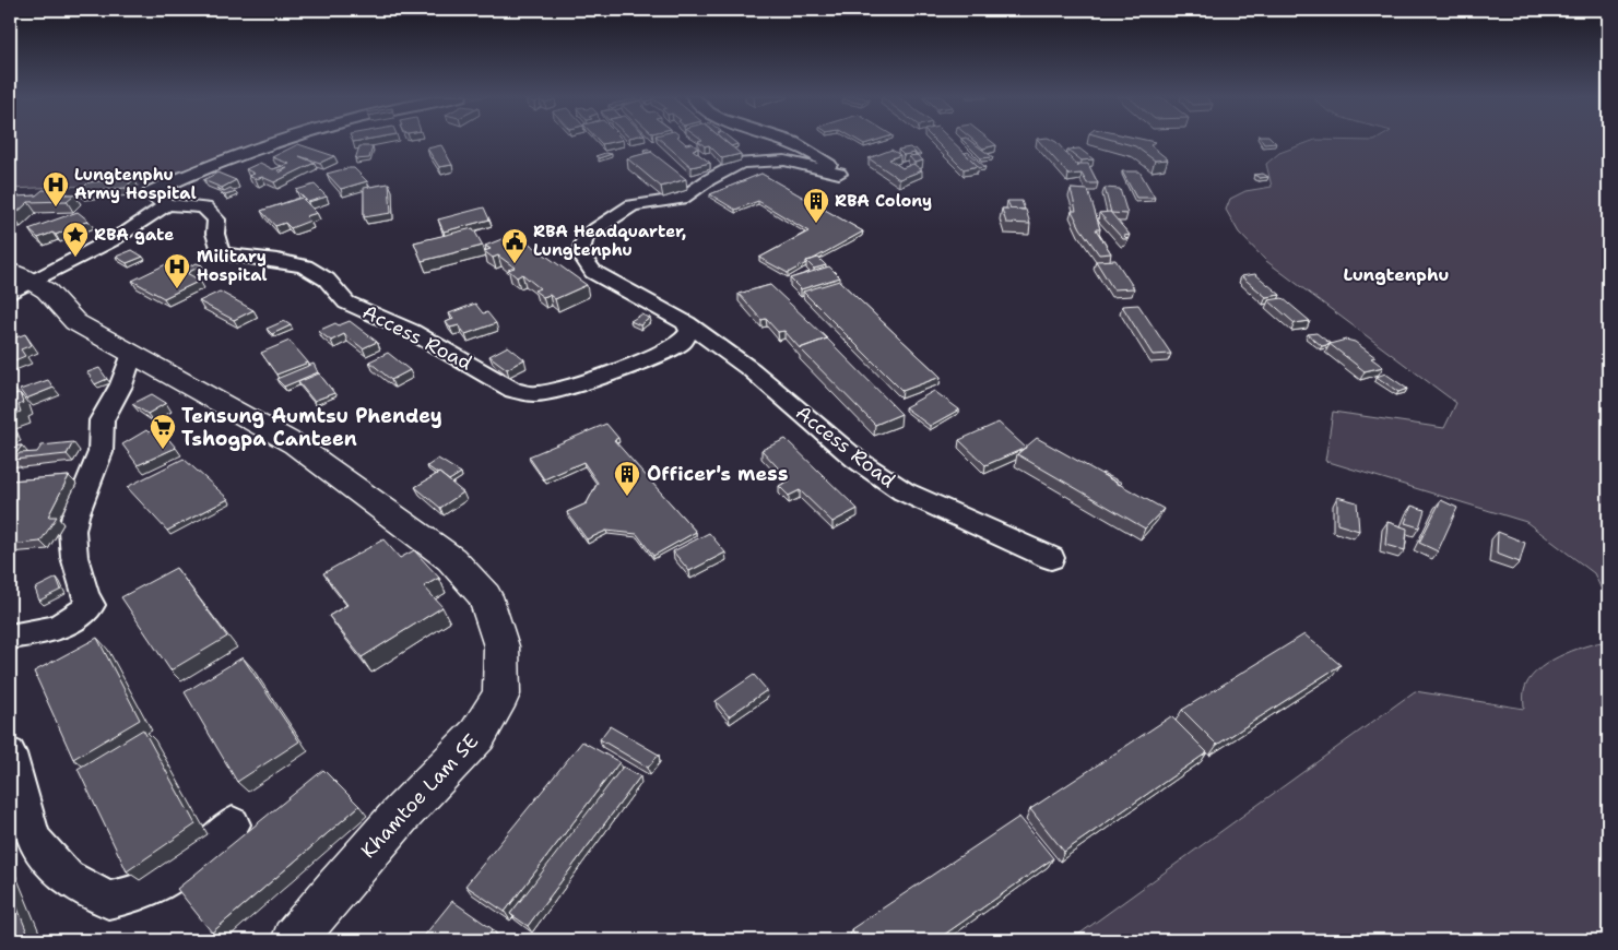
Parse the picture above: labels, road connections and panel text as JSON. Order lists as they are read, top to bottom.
{
  "streets": {
    "main road": ["Khamtoe Lam SE"],
    "street": ["Access Road"]
  },
  "districts": ["Lungtenphu"],
  "places": {
    "hospital": ["Lungtenphu Army Hospital", "Military Hospital"],
    "building": ["RBA Colony", "Officer's mess"],
    "place": ["RBA gate"],
    "public building": ["RBA Headquarter, Lungtenphu"],
    "supermarket": ["Tensung Aumtsu Phendey Tshogpa Canteen"]
  }
}
